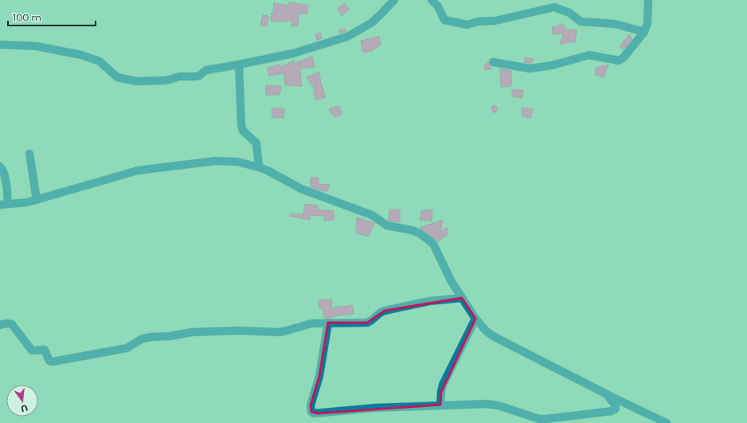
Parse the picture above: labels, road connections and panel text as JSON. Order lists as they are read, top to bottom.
{
  "scale_bar": "100 m",
  "north": "bottom"
}
